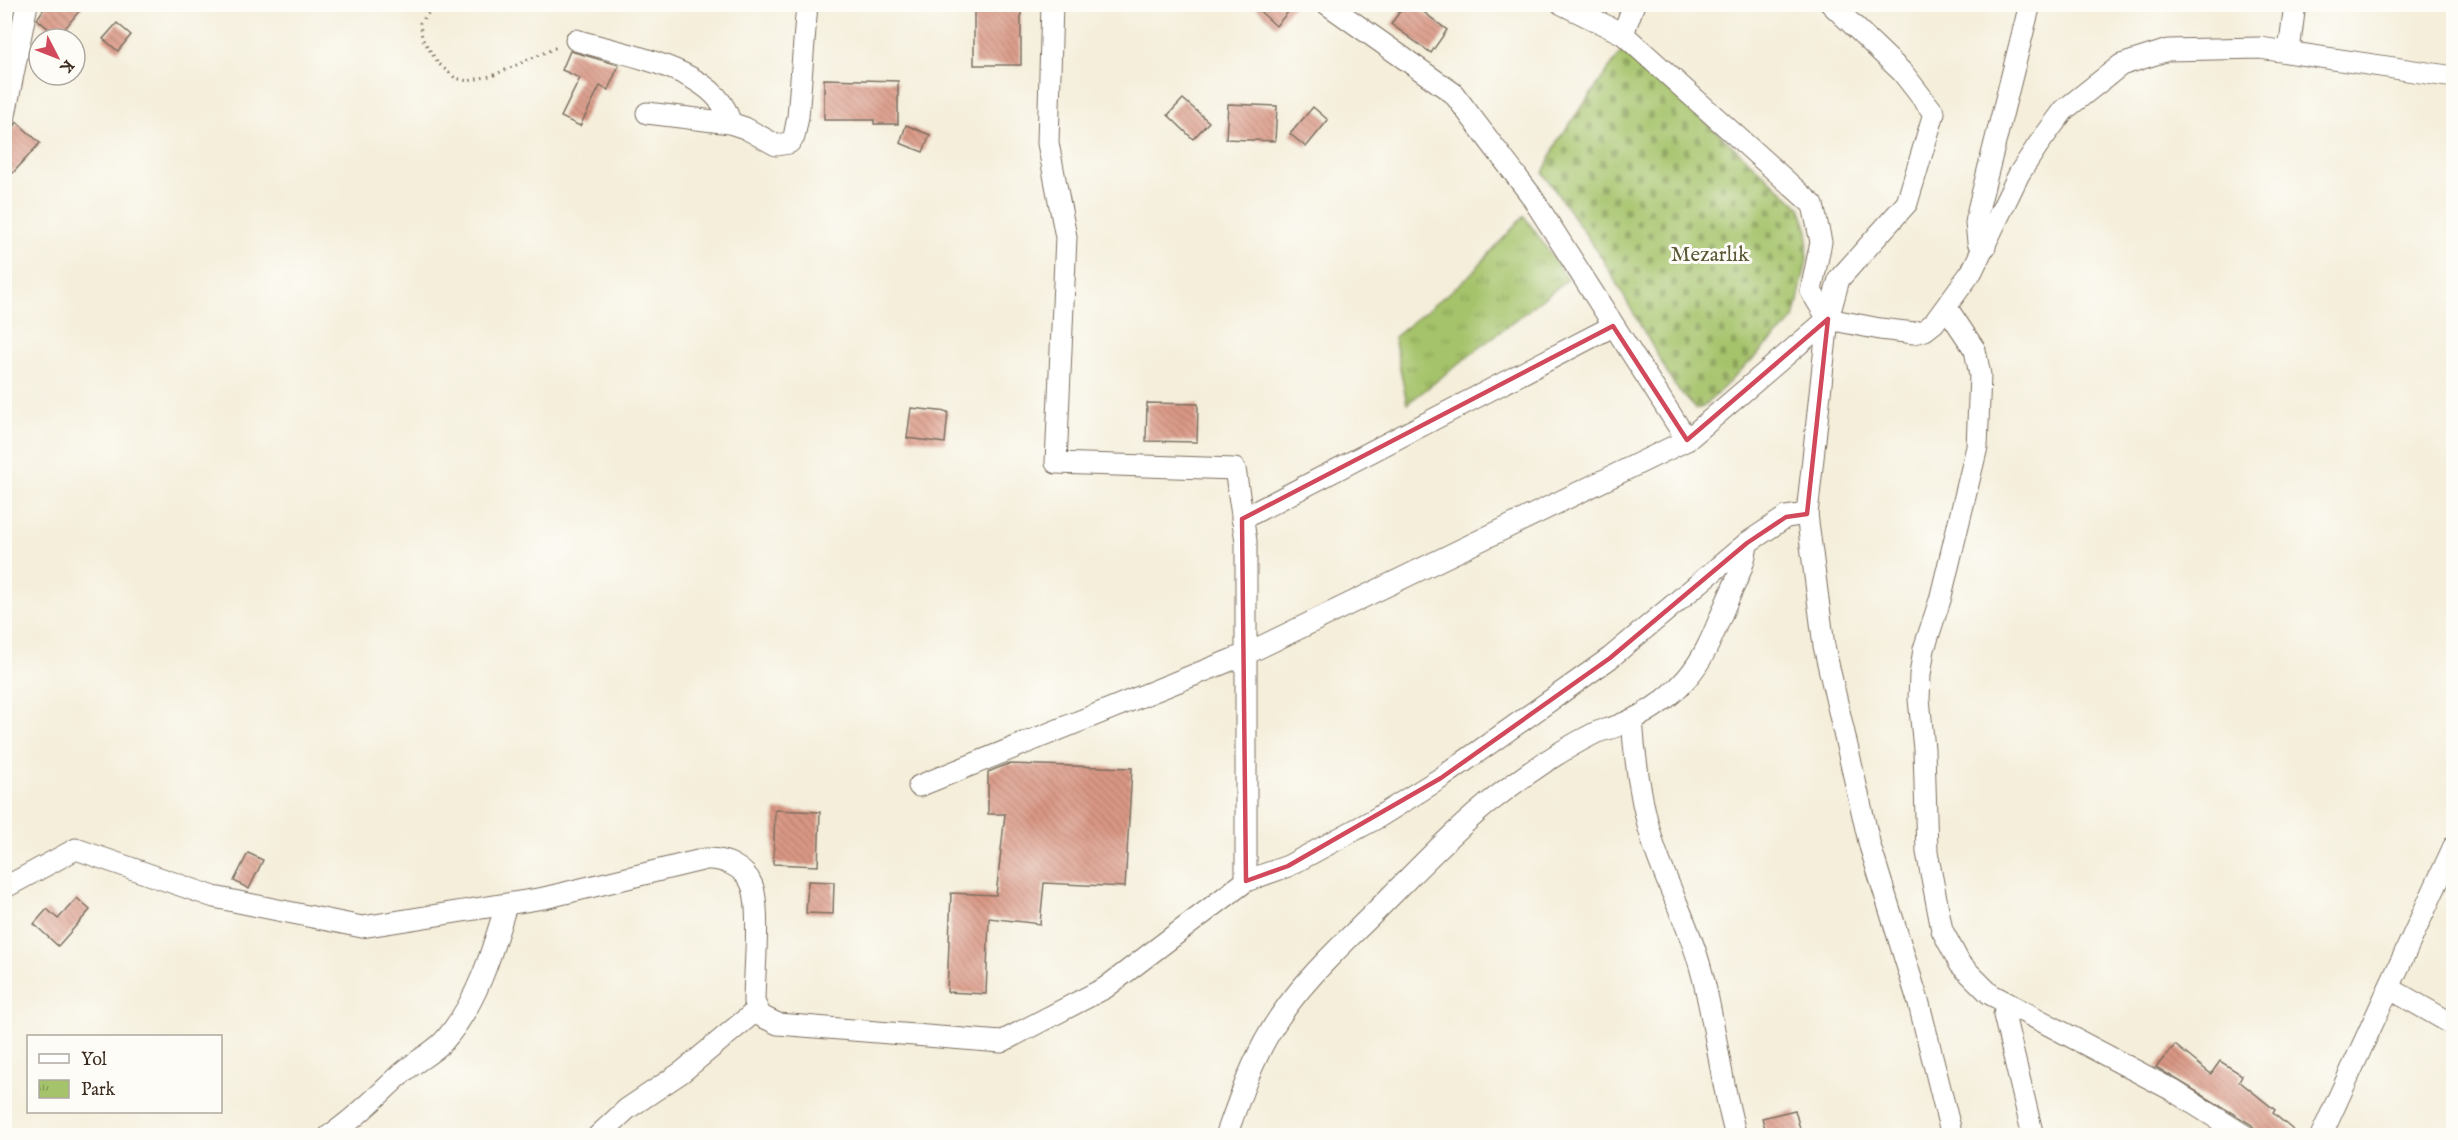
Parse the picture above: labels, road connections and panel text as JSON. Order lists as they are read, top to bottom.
{
  "parks": ["Mezarlık"],
  "legend": ["Yol", "Park"],
  "north": "bottom right"
}
